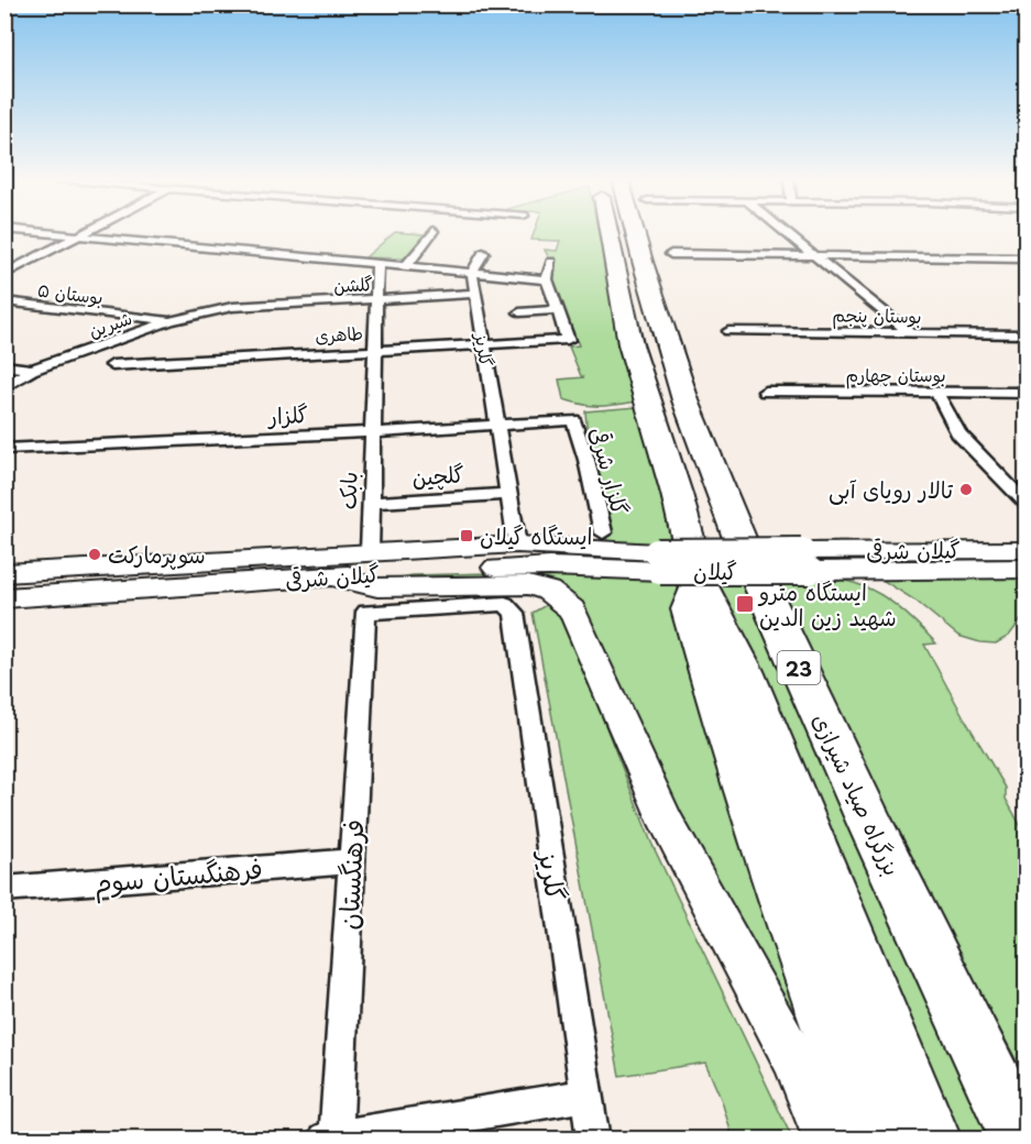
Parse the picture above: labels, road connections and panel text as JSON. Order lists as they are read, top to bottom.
{
  "streets": {
    "highway": ["23", "بزرگراه صیاد شیرازی"],
    "main road": ["گیلان شرقی", "گیلان"],
    "street": [
      "گلشن",
      "بوستان ۵",
      "بوستان پنجم",
      "شیرین",
      "طاهری",
      "گلریز",
      "بوستان چهارم",
      "گلزار",
      "گلزار شرقی",
      "گلچین",
      "بابک",
      "فرهنگستان سوم",
      "فرهنگستان"
    ]
  },
  "crossings": [
    ["گلشن", "شیرین"],
    ["گلشن", "گلریز"],
    ["گلشن", "بابک"],
    ["بوستان ۵", "شیرین"],
    ["طاهری", "گلریز"],
    ["طاهری", "بابک"],
    ["گلریز", "گلزار"],
    ["گلریز", "گلچین"],
    ["گلریز", "گیلان شرقی"],
    ["گلریز", "فرهنگستان"],
    ["گلزار", "گلزار شرقی"],
    ["گلزار", "بابک"],
    ["گلچین", "بابک"],
    ["بابک", "گیلان شرقی"],
    ["گیلان شرقی", "گیلان"],
    ["گیلان شرقی", "23"],
    ["گیلان", "23"],
    ["فرهنگستان سوم", "فرهنگستان"]
  ],
  "places": {
    "other": ["تالار رویای آبی", "سوپرمارکت"],
    "transit": ["ایستگاه گیلان", "ایستگاه مترو شهید زین الدین"]
  }
}
